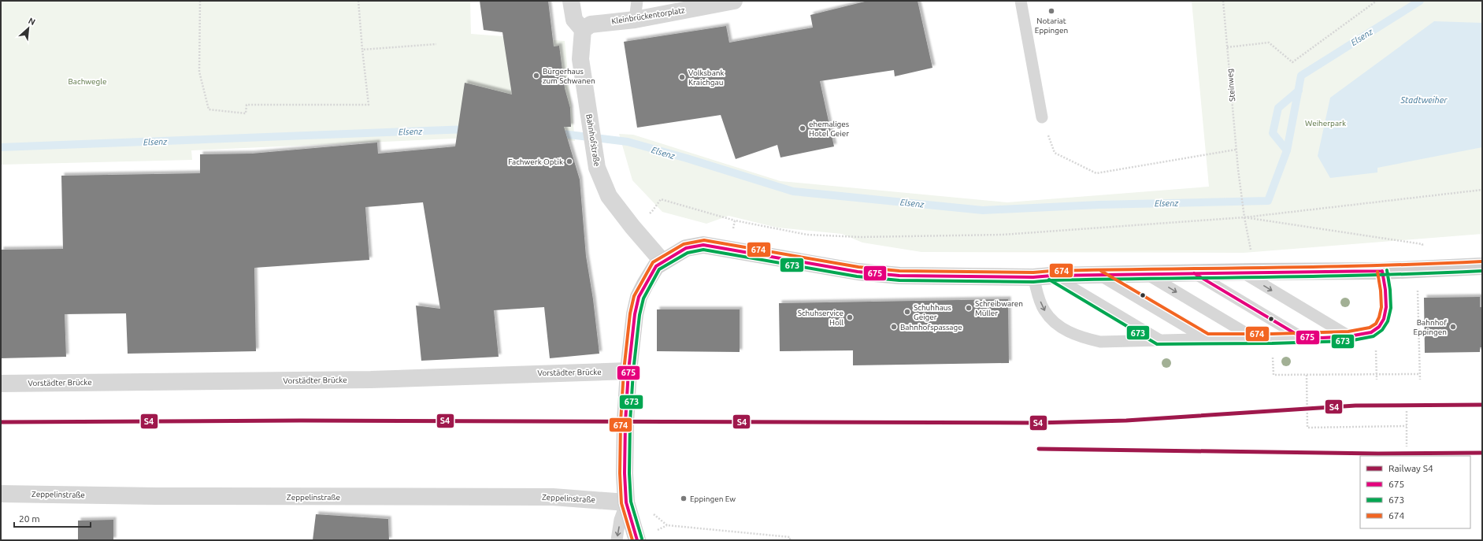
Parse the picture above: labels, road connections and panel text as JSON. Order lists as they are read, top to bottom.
{
  "streets": {
    "street": [
      "Kleinbrückentorplatz",
      "Bahnhofstraße",
      "Vorstädter Brücke",
      "Zeppelinstraße"
    ],
    "path": ["Steinweg"]
  },
  "crossings": [
    ["Kleinbrückentorplatz", "Bahnhofstraße"]
  ],
  "water": ["Elsenz", "Stadtweiher"],
  "parks": ["Bachwegle", "Weiherpark"],
  "places": [
    "Notariat Eppingen",
    "Bürgerhaus zum Schwanen",
    "Volksbank Kraichgau",
    "ehemaliges Hotel Geier",
    "Fachwerk Optik",
    "Schreibwaren Müller",
    "Schuhhaus Geiger",
    "Schuhservice Holl",
    "Bahnhofspassage",
    "Bahnhof Eppingen",
    "Eppingen Ew"
  ],
  "lines": [
    "transit line 674",
    "transit line 675",
    "transit line 673",
    "rail line S4"
  ],
  "legend": [
    "Railway S4",
    "675",
    "673",
    "674"
  ],
  "scale_bar": "20 m",
  "north": "top right"
}
